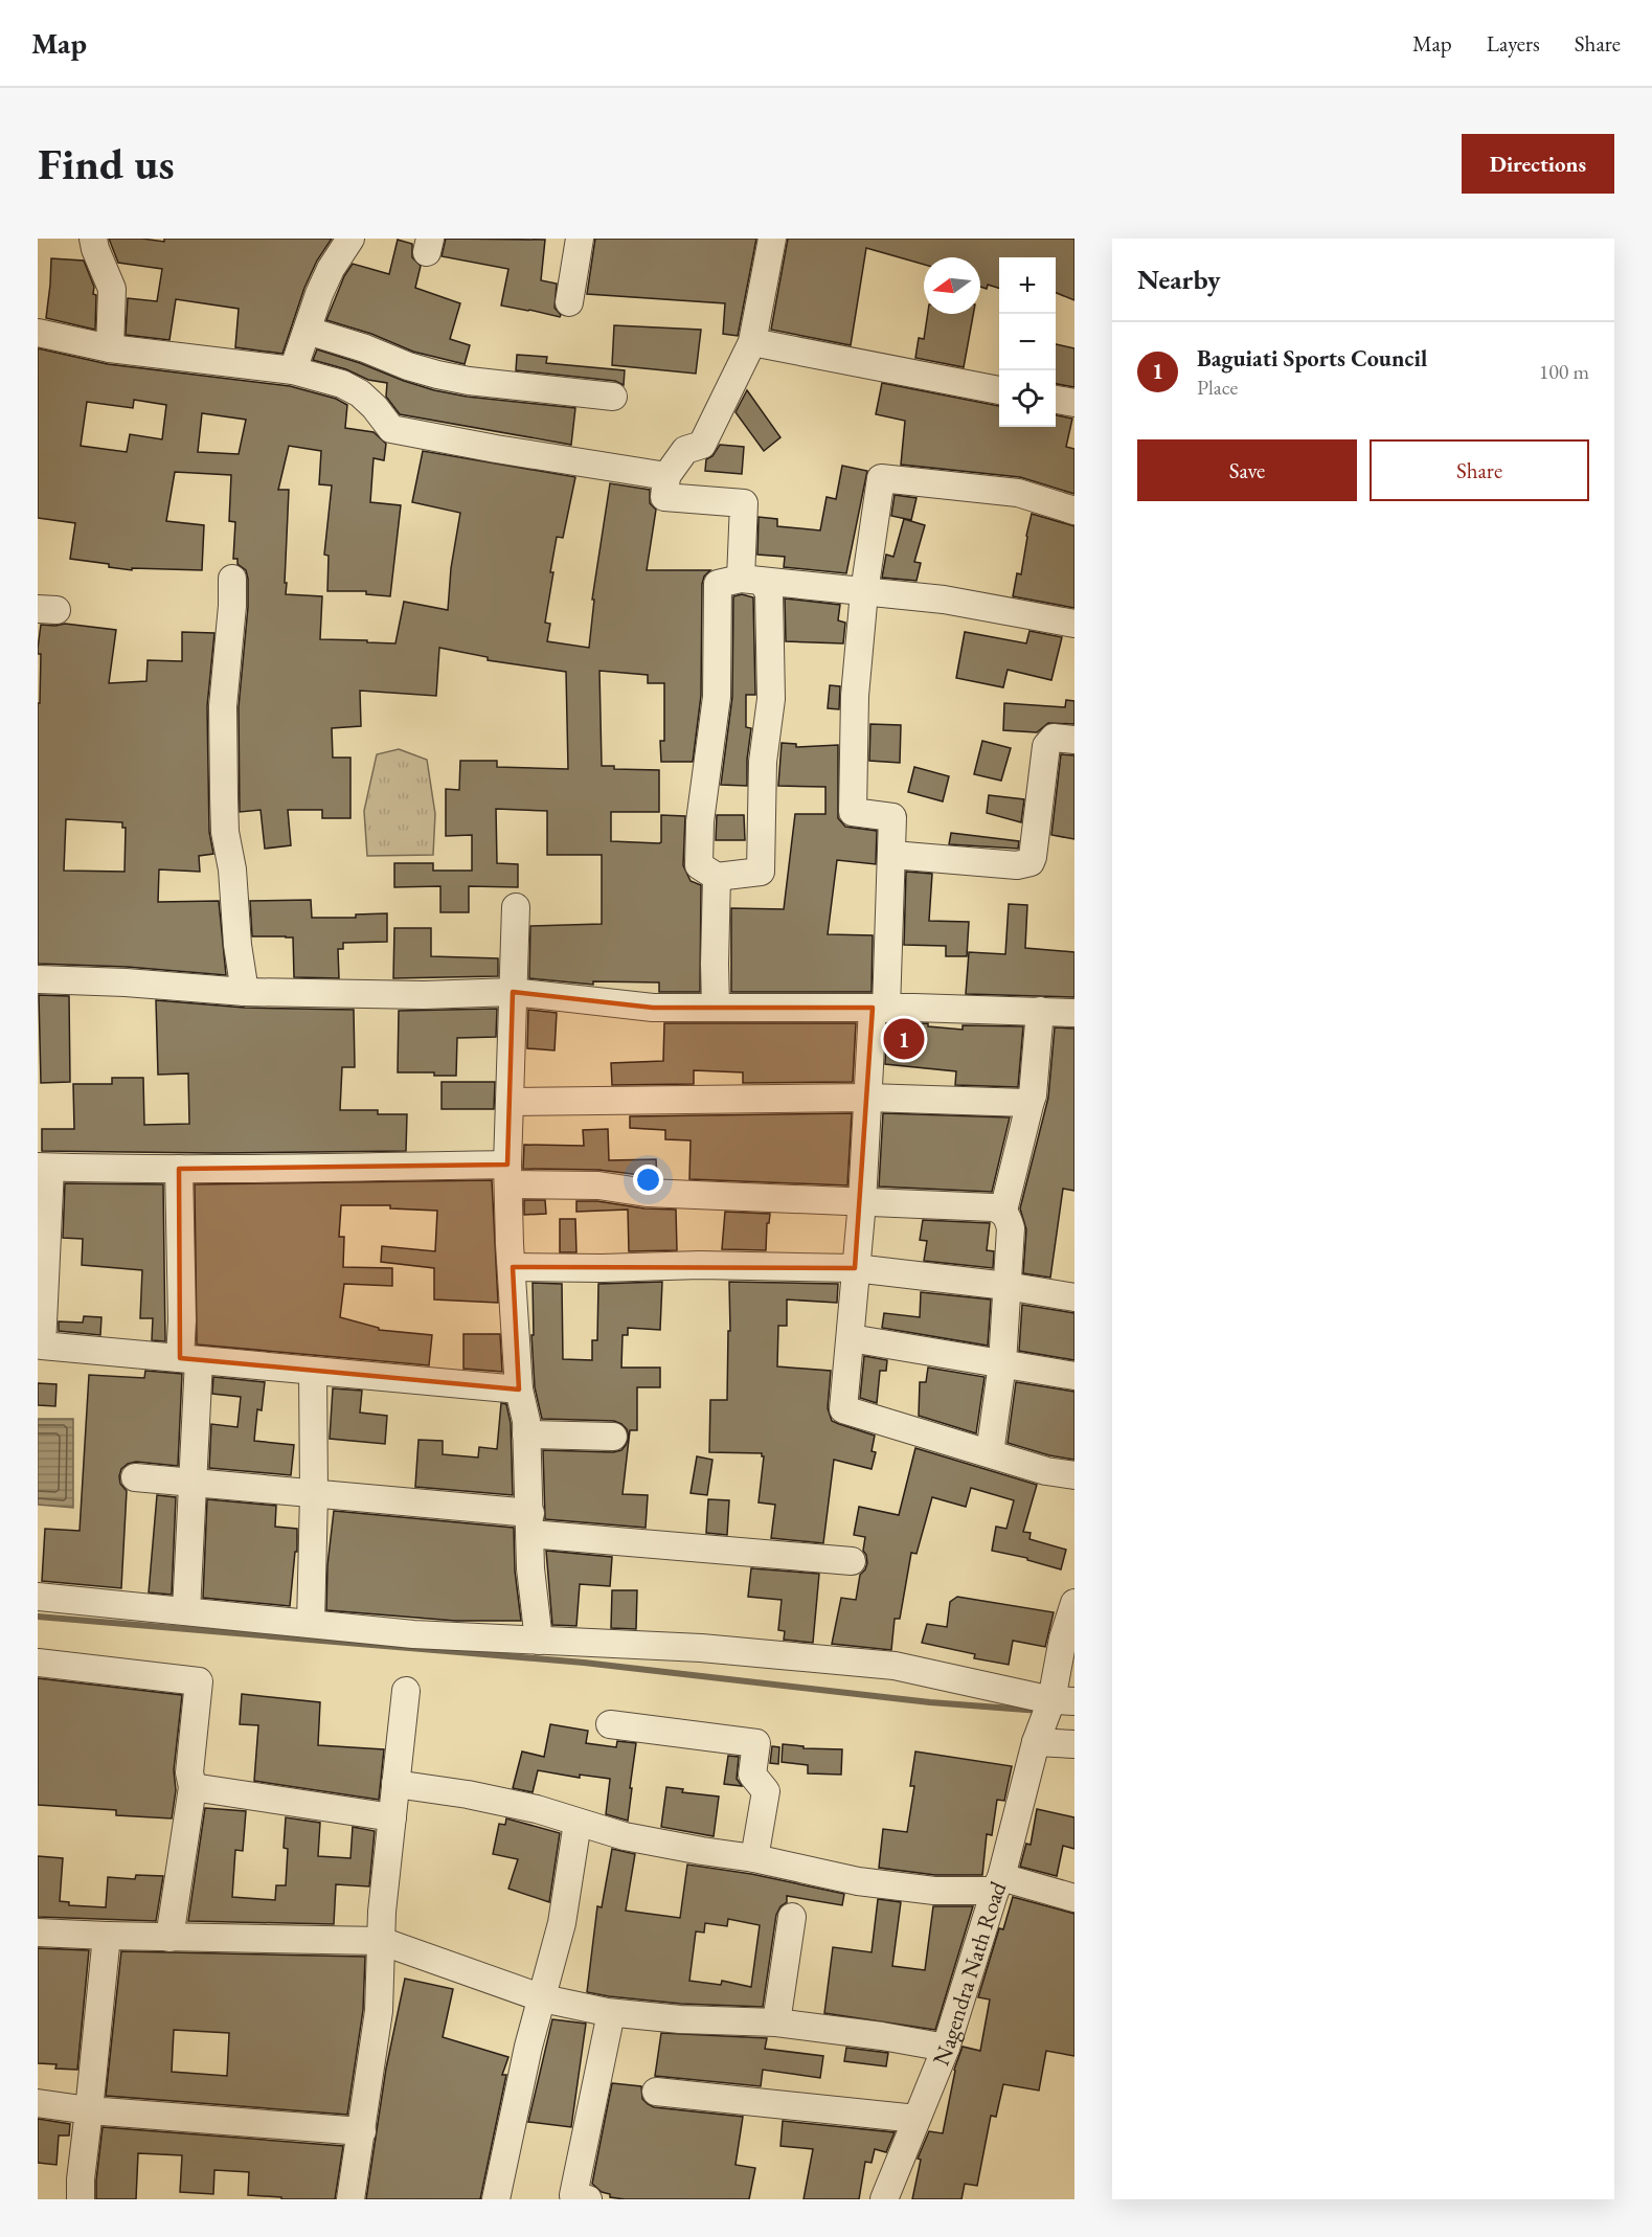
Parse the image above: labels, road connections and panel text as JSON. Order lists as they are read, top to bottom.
{
  "streets": {
    "street": ["Nagendra Nath Road"]
  },
  "north": "left",
  "page": {
    "header": "Map",
    "nav": ["Map", "Layers", "Share"],
    "buttons": [
      "Directions",
      ["Save", "Share"]
    ],
    "title": "Find us",
    "heading": "Nearby",
    "map_buttons": ["+", "−"],
    "list": [
      {
        "mark": "1",
        "name": "Baguiati Sports Council",
        "note": "Place",
        "value": "100 m"
      }
    ],
    "pins": "1"
  }
}
